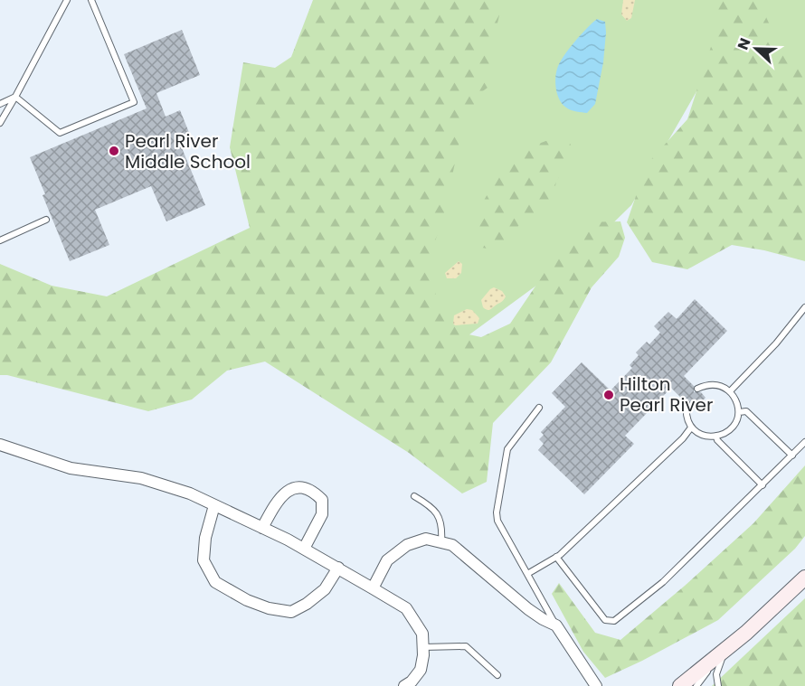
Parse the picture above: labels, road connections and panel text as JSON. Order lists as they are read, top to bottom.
{
  "places": ["Pearl River Middle School", "Hilton Pearl River"],
  "north": "left"
}
